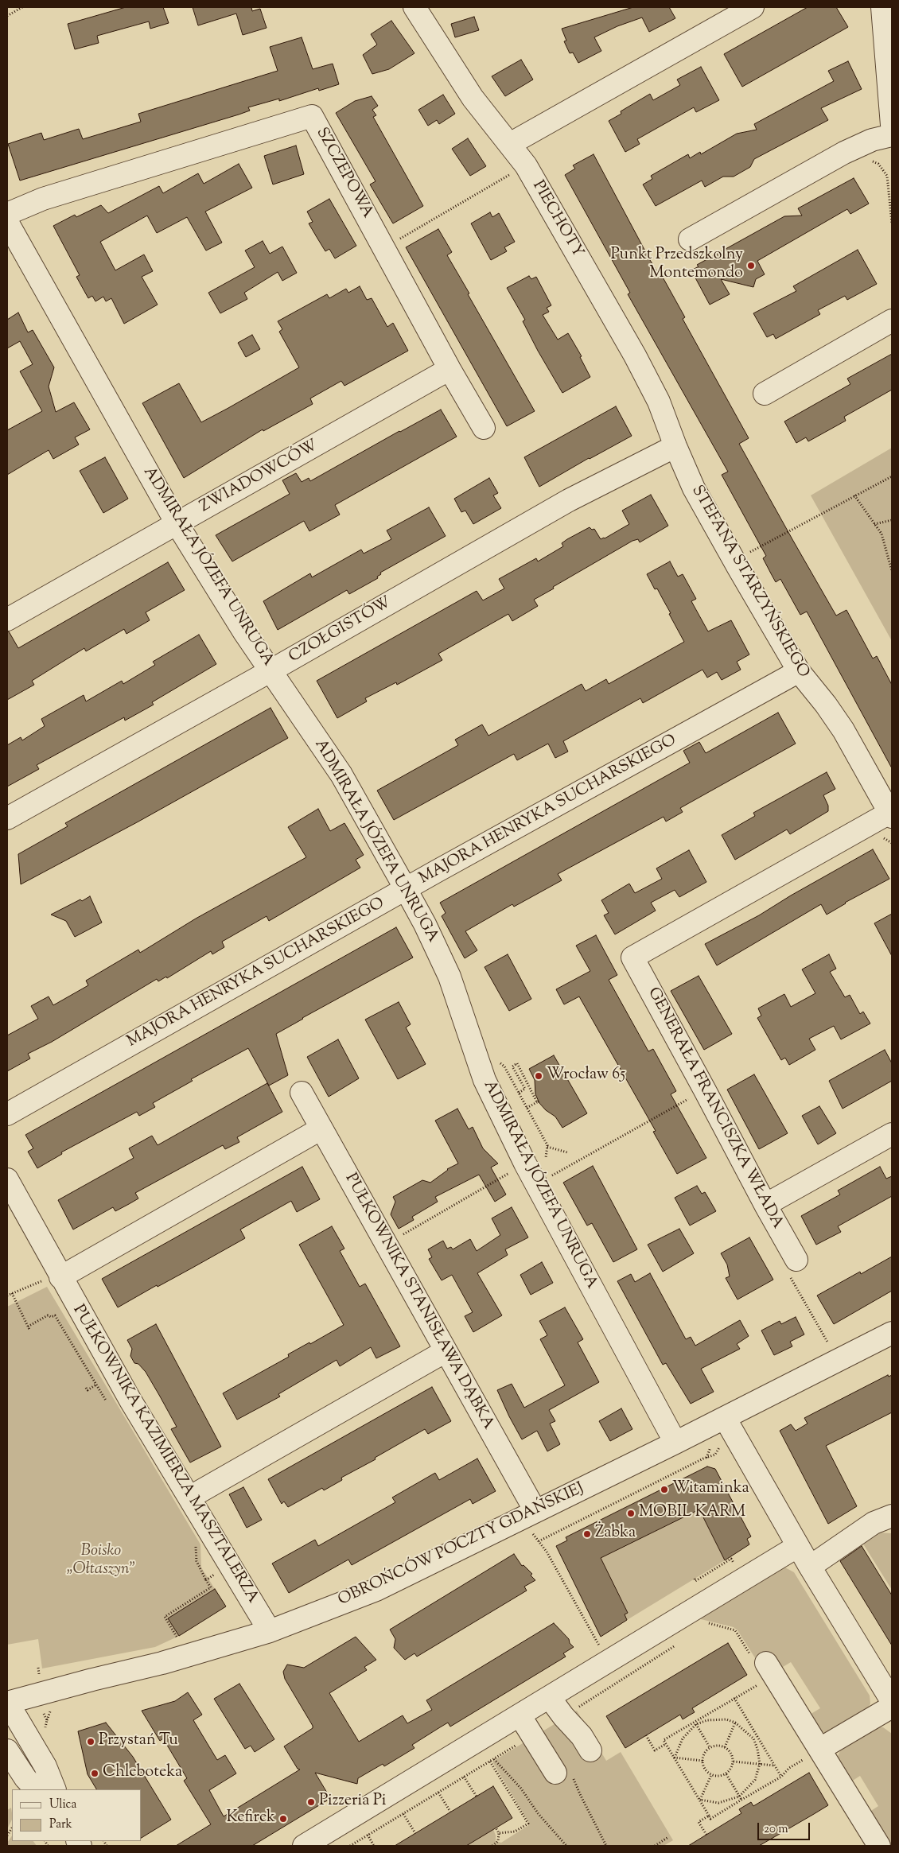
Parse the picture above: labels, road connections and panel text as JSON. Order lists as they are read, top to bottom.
{
  "streets": {
    "street": [
      "SZCZEPOWA",
      "PIECHOTY",
      "ZWIADOWCÓW",
      "ADMIRAŁA JÓZEFA UNRUGA",
      "STEFANA STARZYŃSKIEGO",
      "CZOŁGISTÓW",
      "MAJORA HENRYKA SUCHARSKIEGO",
      "GENERAŁA FRANCISZKA WŁADA",
      "PUŁKOWNIKA STANISŁAWA DĄBKA",
      "PUŁKOWNIKA KAZIMIERZA MASZTALERZA",
      "OBROŃCÓW POCZTY GDAŃSKIEJ"
    ]
  },
  "crossings": [
    ["SZCZEPOWA", "ZWIADOWCÓW"],
    ["PIECHOTY", "STEFANA STARZYŃSKIEGO"],
    ["PIECHOTY", "CZOŁGISTÓW"],
    ["ZWIADOWCÓW", "ADMIRAŁA JÓZEFA UNRUGA"],
    ["ADMIRAŁA JÓZEFA UNRUGA", "CZOŁGISTÓW"],
    ["ADMIRAŁA JÓZEFA UNRUGA", "MAJORA HENRYKA SUCHARSKIEGO"],
    ["ADMIRAŁA JÓZEFA UNRUGA", "OBROŃCÓW POCZTY GDAŃSKIEJ"],
    ["STEFANA STARZYŃSKIEGO", "CZOŁGISTÓW"],
    ["STEFANA STARZYŃSKIEGO", "MAJORA HENRYKA SUCHARSKIEGO"],
    ["STEFANA STARZYŃSKIEGO", "GENERAŁA FRANCISZKA WŁADA"],
    ["PUŁKOWNIKA STANISŁAWA DĄBKA", "OBROŃCÓW POCZTY GDAŃSKIEJ"],
    ["PUŁKOWNIKA KAZIMIERZA MASZTALERZA", "OBROŃCÓW POCZTY GDAŃSKIEJ"]
  ],
  "parks": ["Boisko „Ołtaszyn”"],
  "places": [
    "Punkt Przedszkolny Montemondo",
    "Wrocław 65",
    "Witaminka",
    "MOBIL KARM",
    "Żabka",
    "Przystań Tu",
    "Chleboteka",
    "Pizzeria Pi",
    "Kefirek"
  ],
  "legend": ["Ulica", "Park"],
  "scale_bar": "20 m"
}
